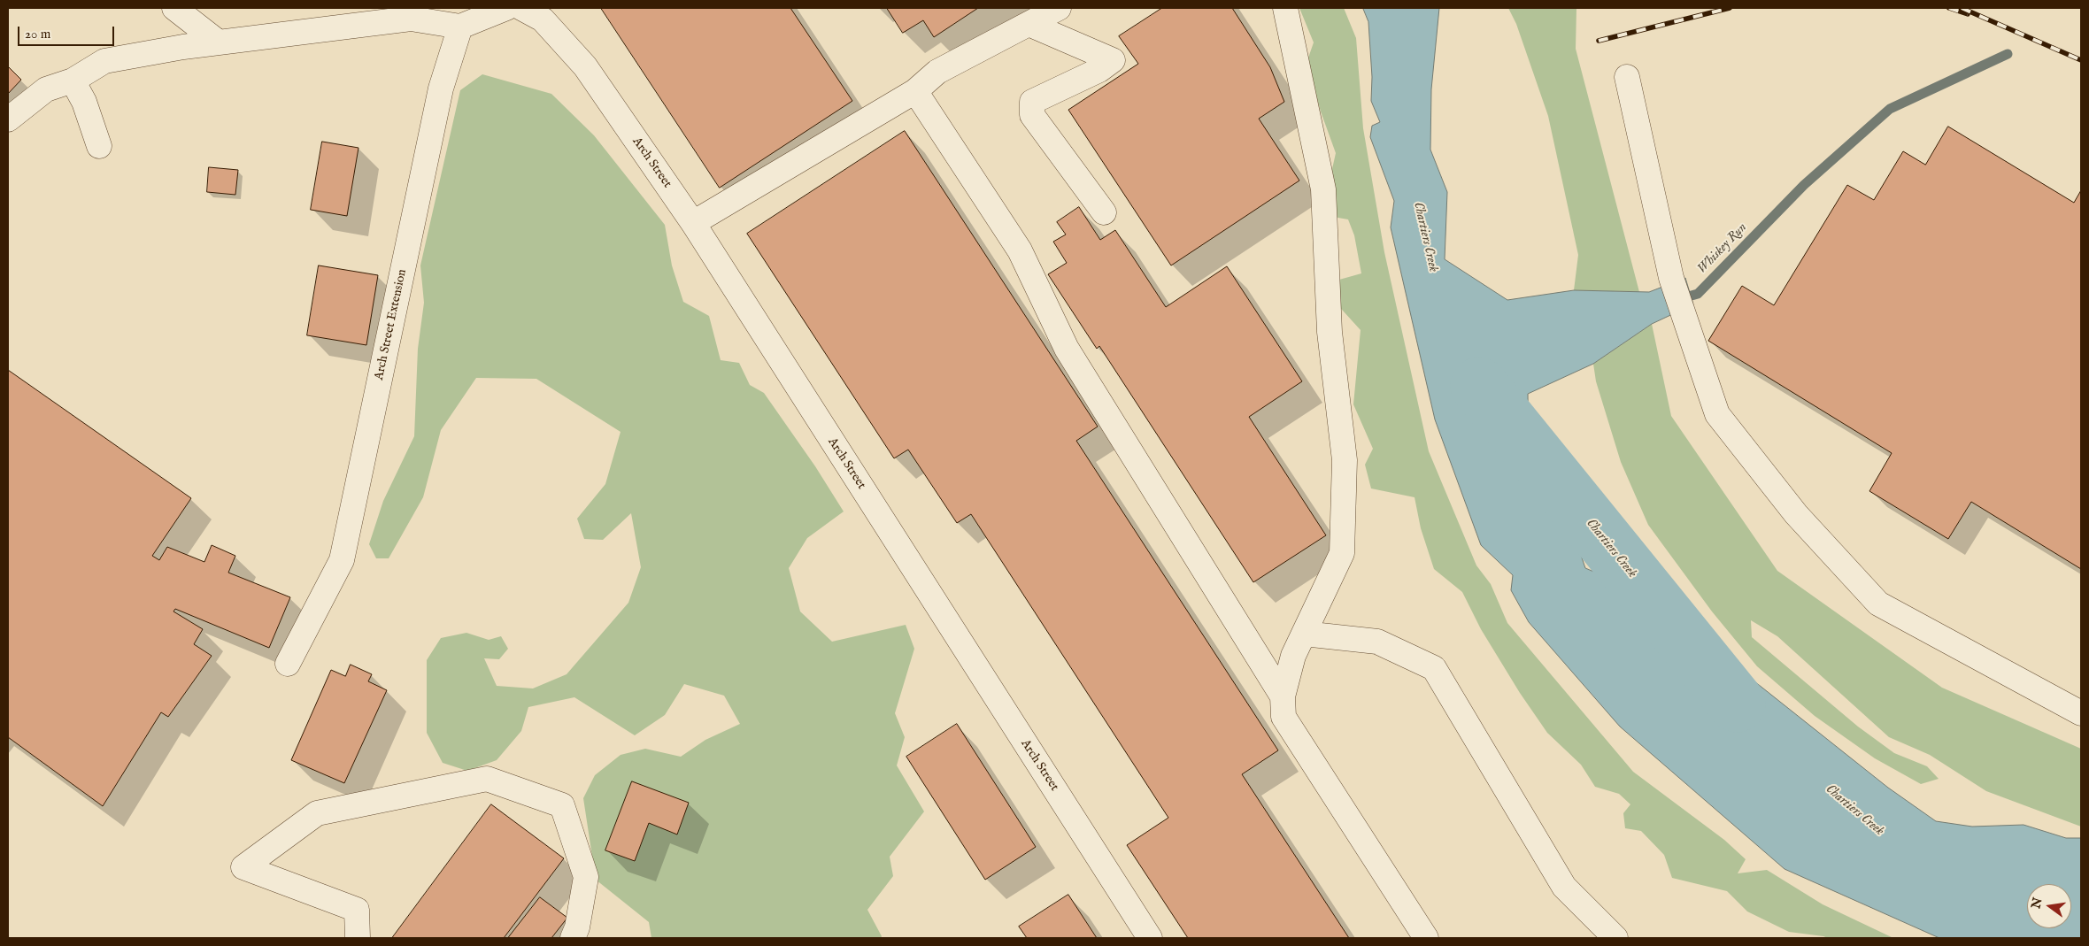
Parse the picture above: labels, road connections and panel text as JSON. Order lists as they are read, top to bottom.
{
  "streets": {
    "street": ["Arch Street", "Arch Street Extension"]
  },
  "water": ["Chartiers Creek", "Whiskey Run"],
  "scale_bar": "20 m",
  "north": "left"
}
